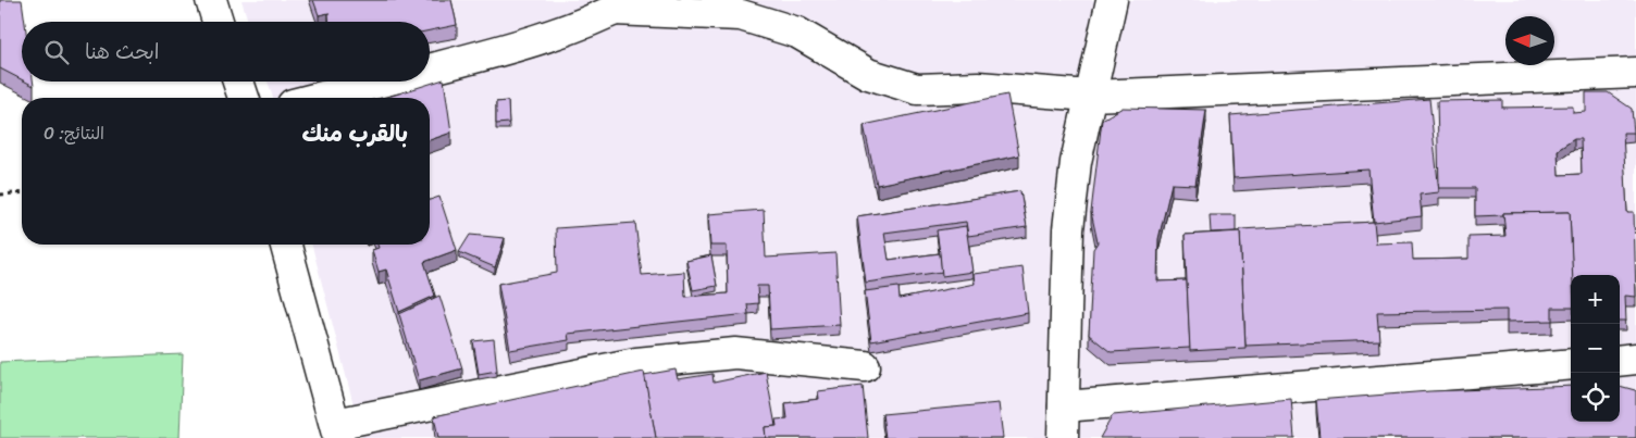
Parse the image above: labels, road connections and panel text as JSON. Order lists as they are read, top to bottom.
{
  "north": "left",
  "page": {
    "search": "ابحث هنا",
    "heading": ["بالقرب منك", "النتائج: 0"],
    "map_buttons": ["+", "−"]
  }
}
